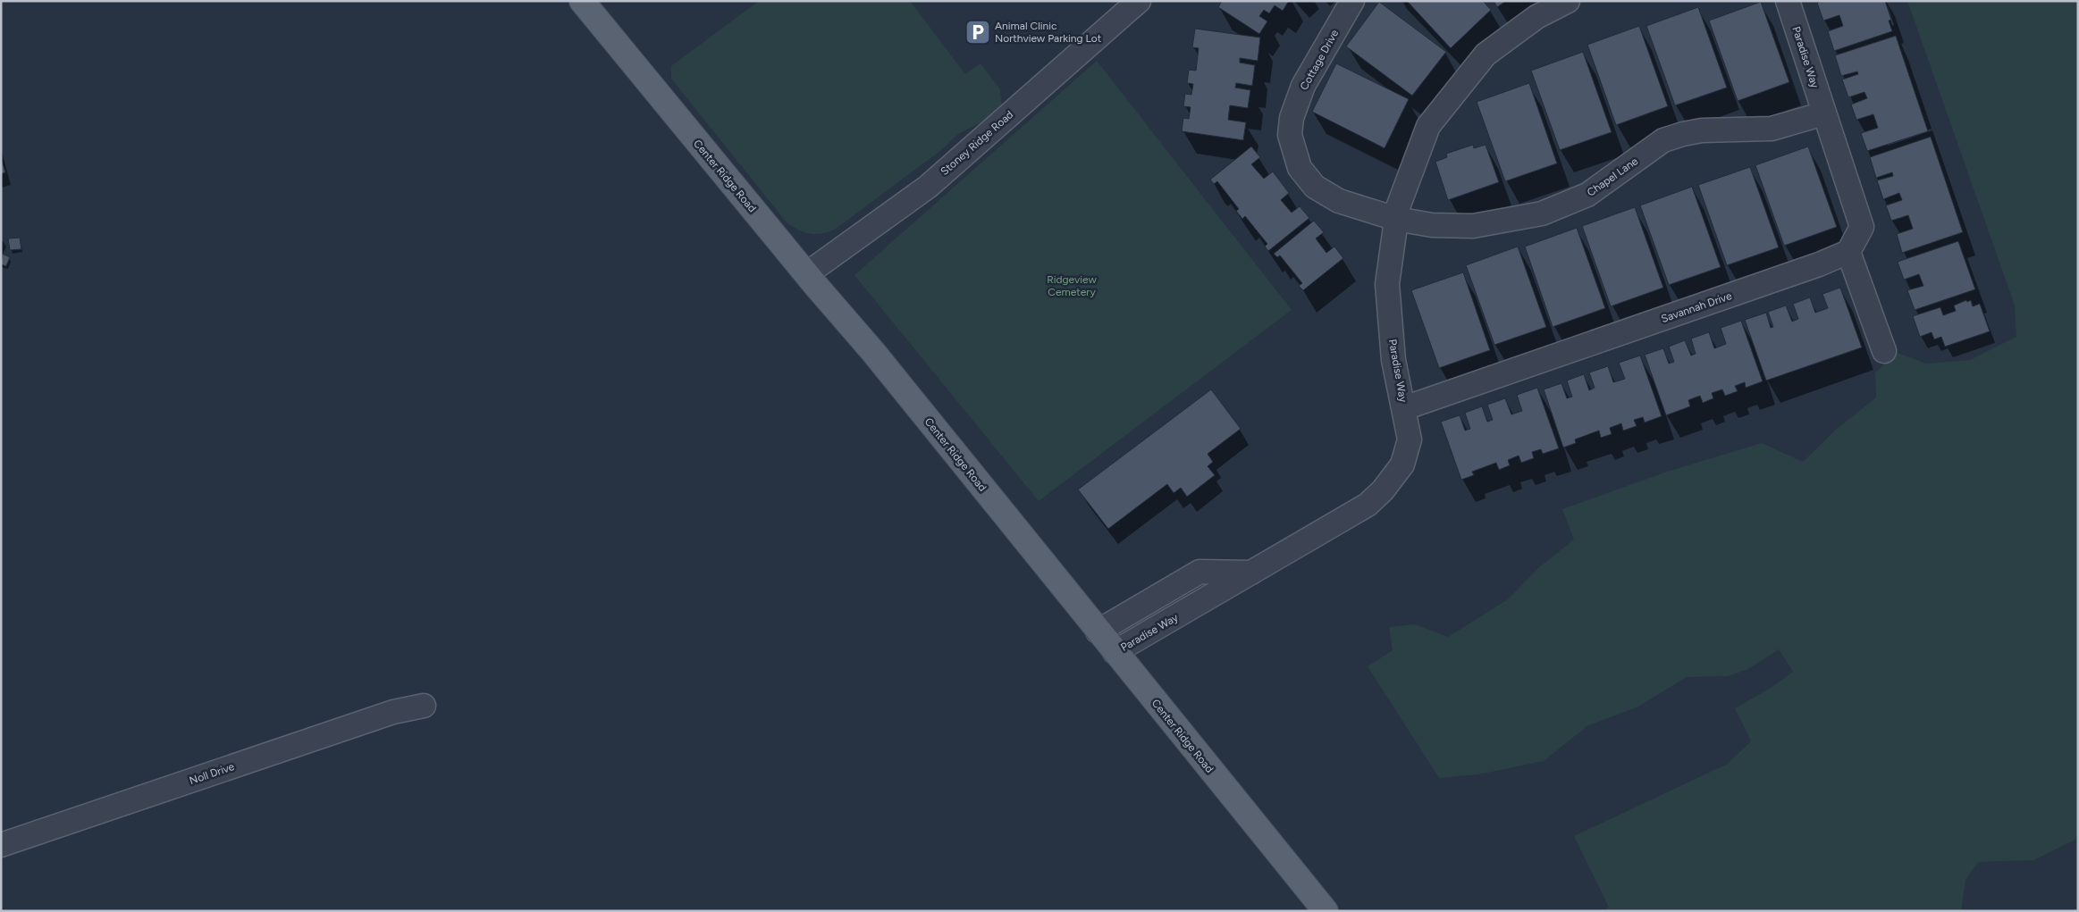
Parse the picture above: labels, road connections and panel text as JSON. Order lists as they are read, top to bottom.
{
  "streets": {
    "main road": ["Center Ridge Road"],
    "street": [
      "Paradise Way",
      "Cottage Drive",
      "Stoney Ridge Road",
      "Chapel Lane",
      "Savannah Drive",
      "Noll Drive"
    ]
  },
  "crossings": [
    ["Paradise Way", "Cottage Drive"],
    ["Paradise Way", "Center Ridge Road"],
    ["Paradise Way", "Chapel Lane"],
    ["Paradise Way", "Savannah Drive"],
    ["Cottage Drive", "Chapel Lane"],
    ["Stoney Ridge Road", "Center Ridge Road"]
  ],
  "parks": ["Ridgeview Cemetery"],
  "places": {
    "parking": ["Animal Clinic Northview Parking Lot"]
  }
}
